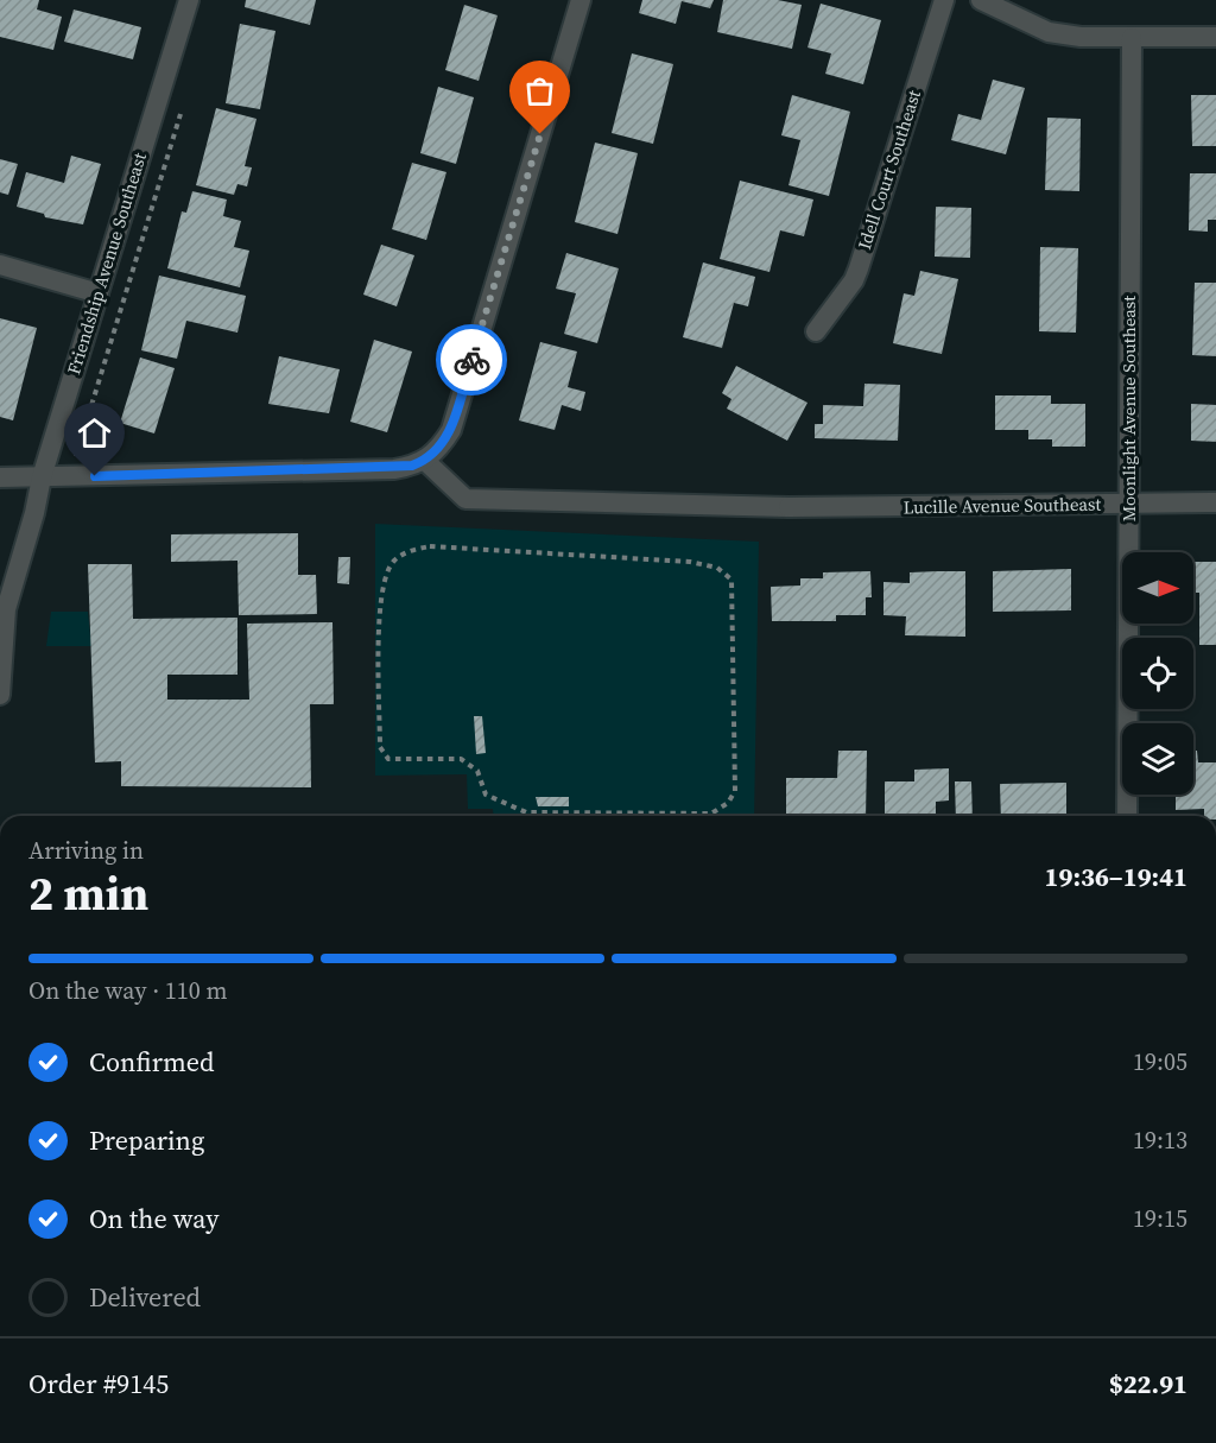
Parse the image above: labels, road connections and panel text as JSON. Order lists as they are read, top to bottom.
{
  "streets": {
    "street": [
      "Idell Court Southeast",
      "Friendship Avenue Southeast",
      "Moonlight Avenue Southeast",
      "Lucille Avenue Southeast"
    ]
  },
  "crossings": [
    ["Moonlight Avenue Southeast", "Lucille Avenue Southeast"]
  ],
  "north": "right",
  "page": {
    "heading": ["2 min", "Arriving in", "19:36–19:41"],
    "panel": ["Order #9145", "$22.91"],
    "bar": "On the way · 110 m",
    "list": [
      ["Confirmed", "19:05"],
      ["Preparing", "19:13"],
      ["On the way", "19:15"],
      "Delivered"
    ]
  }
}
